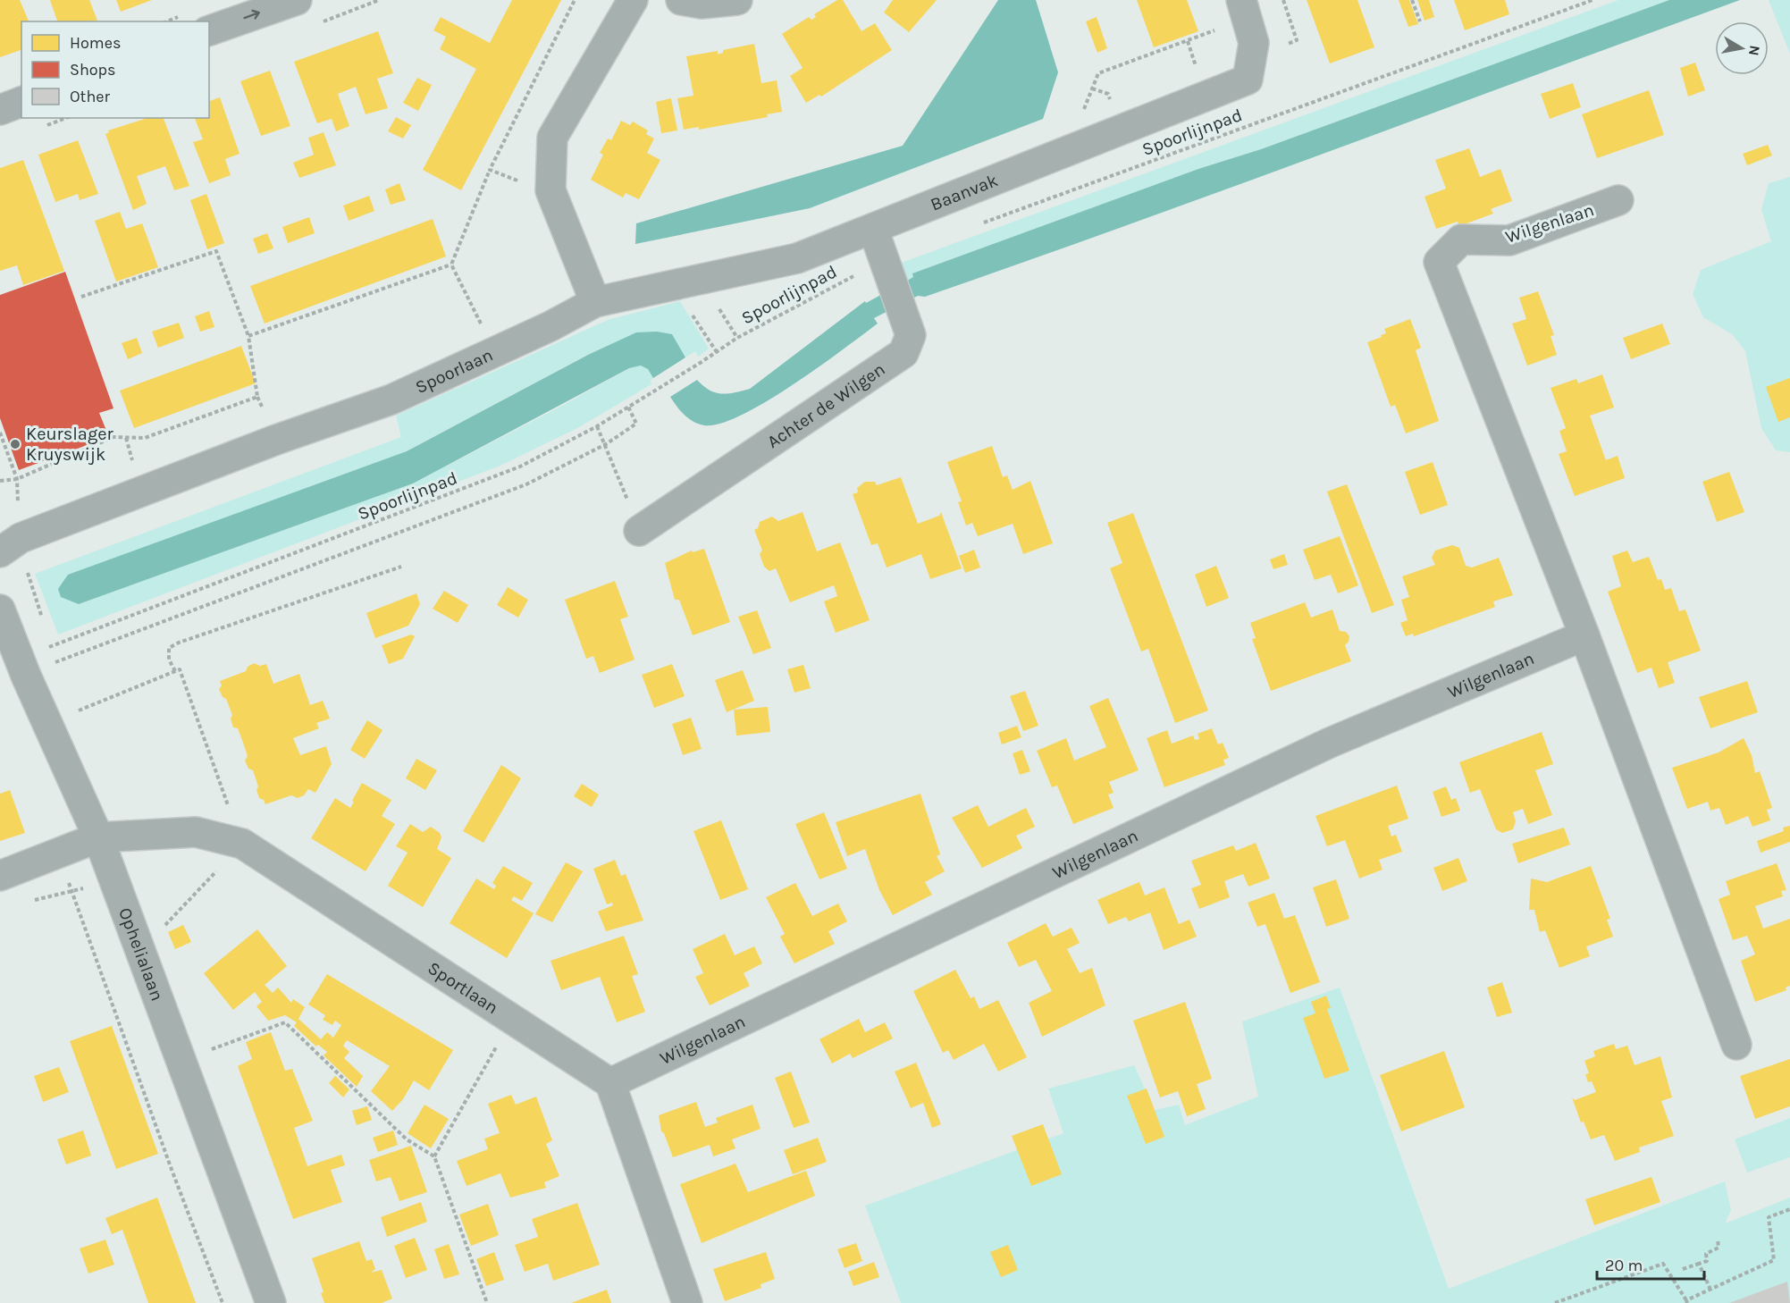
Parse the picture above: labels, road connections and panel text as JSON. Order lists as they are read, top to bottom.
{
  "streets": {
    "street": [
      "Baanvak",
      "Wilgenlaan",
      "Spoorlaan",
      "Achter de Wilgen",
      "Ophelialaan",
      "Sportlaan"
    ],
    "path": ["Spoorlijnpad"]
  },
  "crossings": [
    ["Spoorlijnpad", "Achter de Wilgen"],
    ["Spoorlijnpad", "Ophelialaan"],
    ["Baanvak", "Spoorlaan"],
    ["Baanvak", "Achter de Wilgen"],
    ["Wilgenlaan", "Sportlaan"],
    ["Ophelialaan", "Sportlaan"]
  ],
  "places": ["Keurslager Kruyswijk"],
  "legend": ["Homes", "Shops", "Other"],
  "scale_bar": "20 m",
  "north": "right"
}
